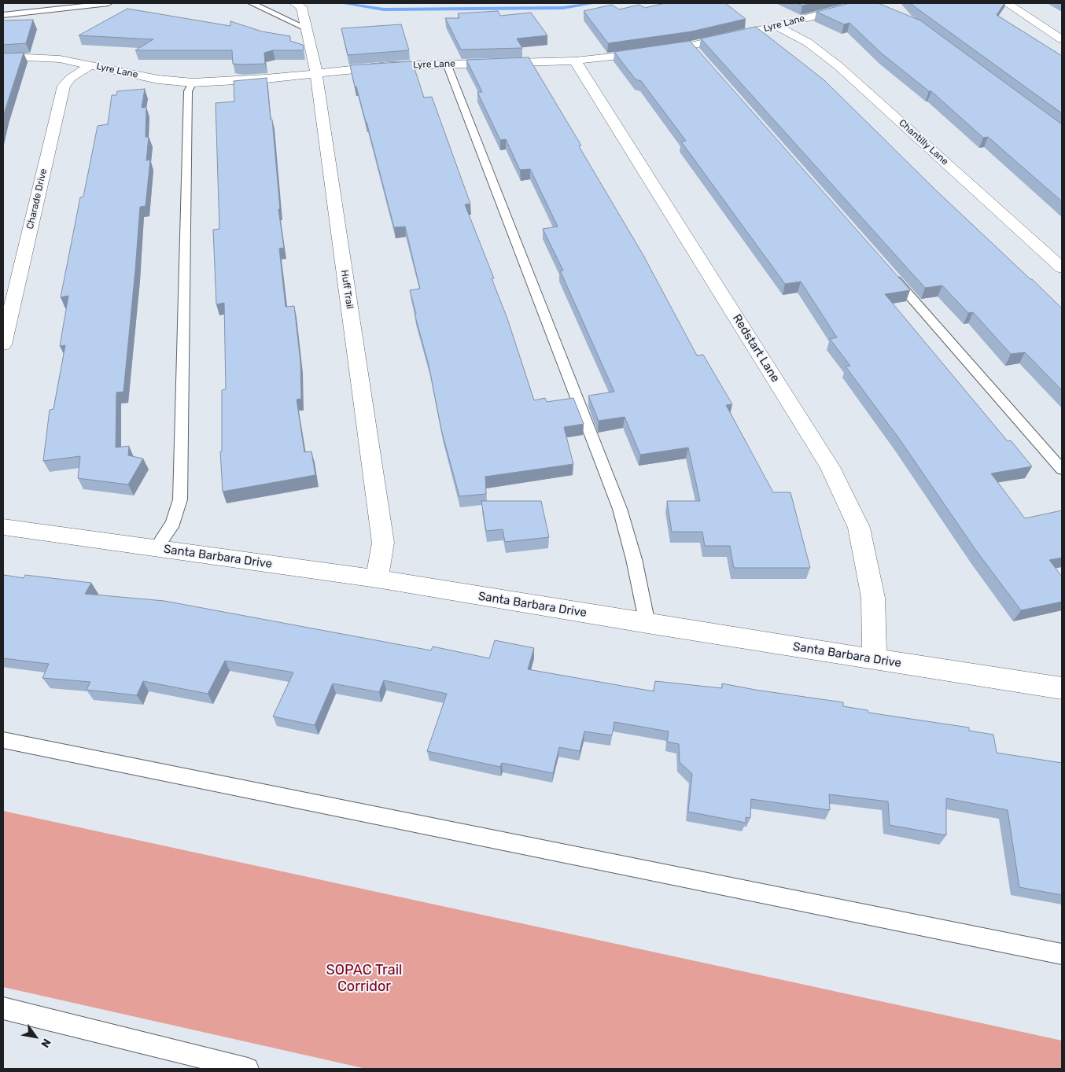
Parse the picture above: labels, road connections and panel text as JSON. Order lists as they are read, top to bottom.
{
  "streets": {
    "street": [
      "Lyre Lane",
      "Chantilly Lane",
      "Charade Drive",
      "Huff Trail",
      "Redstart Lane",
      "Santa Barbara Drive"
    ]
  },
  "crossings": [
    ["Lyre Lane", "Chantilly Lane"],
    ["Lyre Lane", "Charade Drive"],
    ["Lyre Lane", "Huff Trail"],
    ["Lyre Lane", "Redstart Lane"],
    ["Huff Trail", "Santa Barbara Drive"],
    ["Redstart Lane", "Santa Barbara Drive"]
  ],
  "parks": ["SOPAC Trail Corridor"],
  "north": "bottom right"
}
